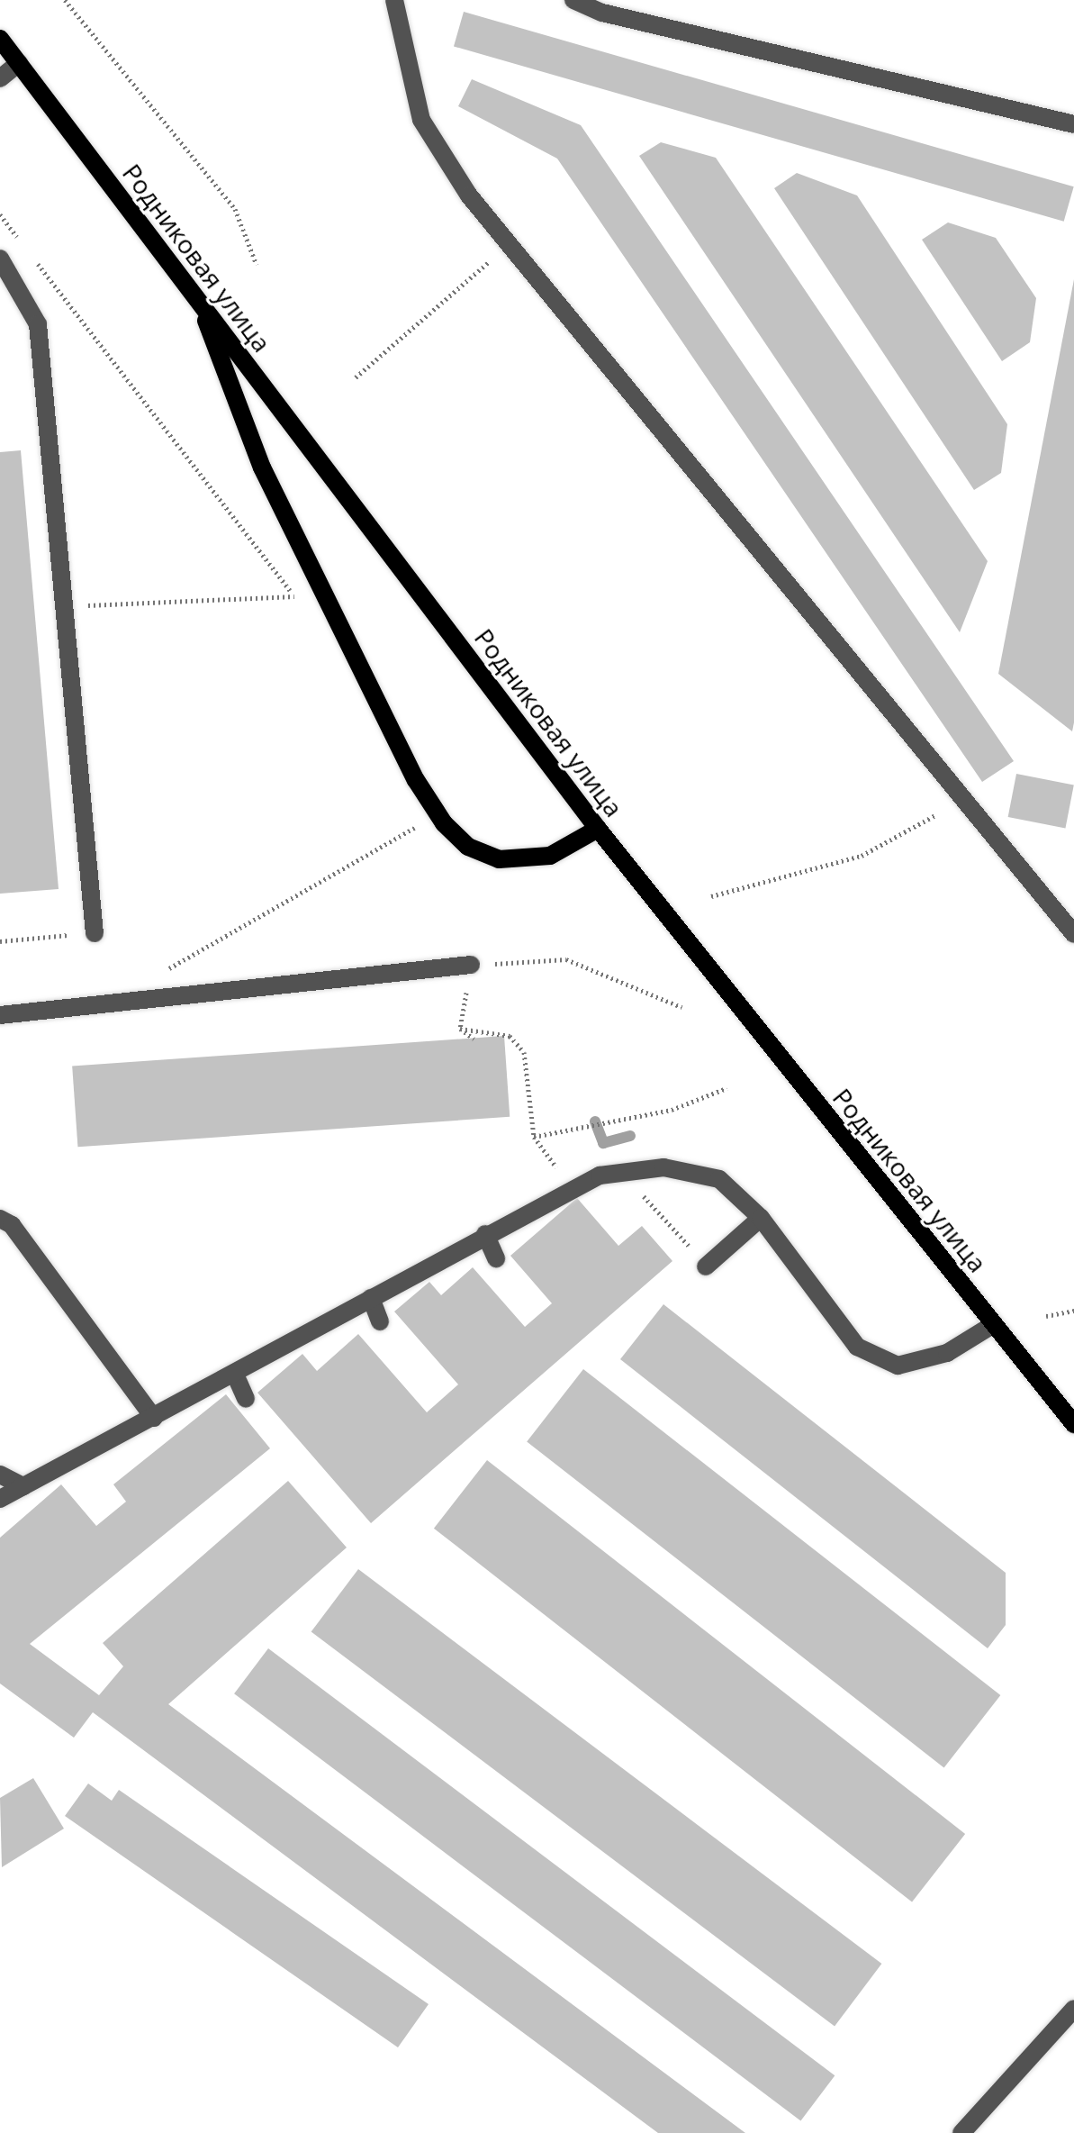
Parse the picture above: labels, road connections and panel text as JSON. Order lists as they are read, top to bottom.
{
  "streets": {
    "main road": ["Родниковая улица"]
  }
}
